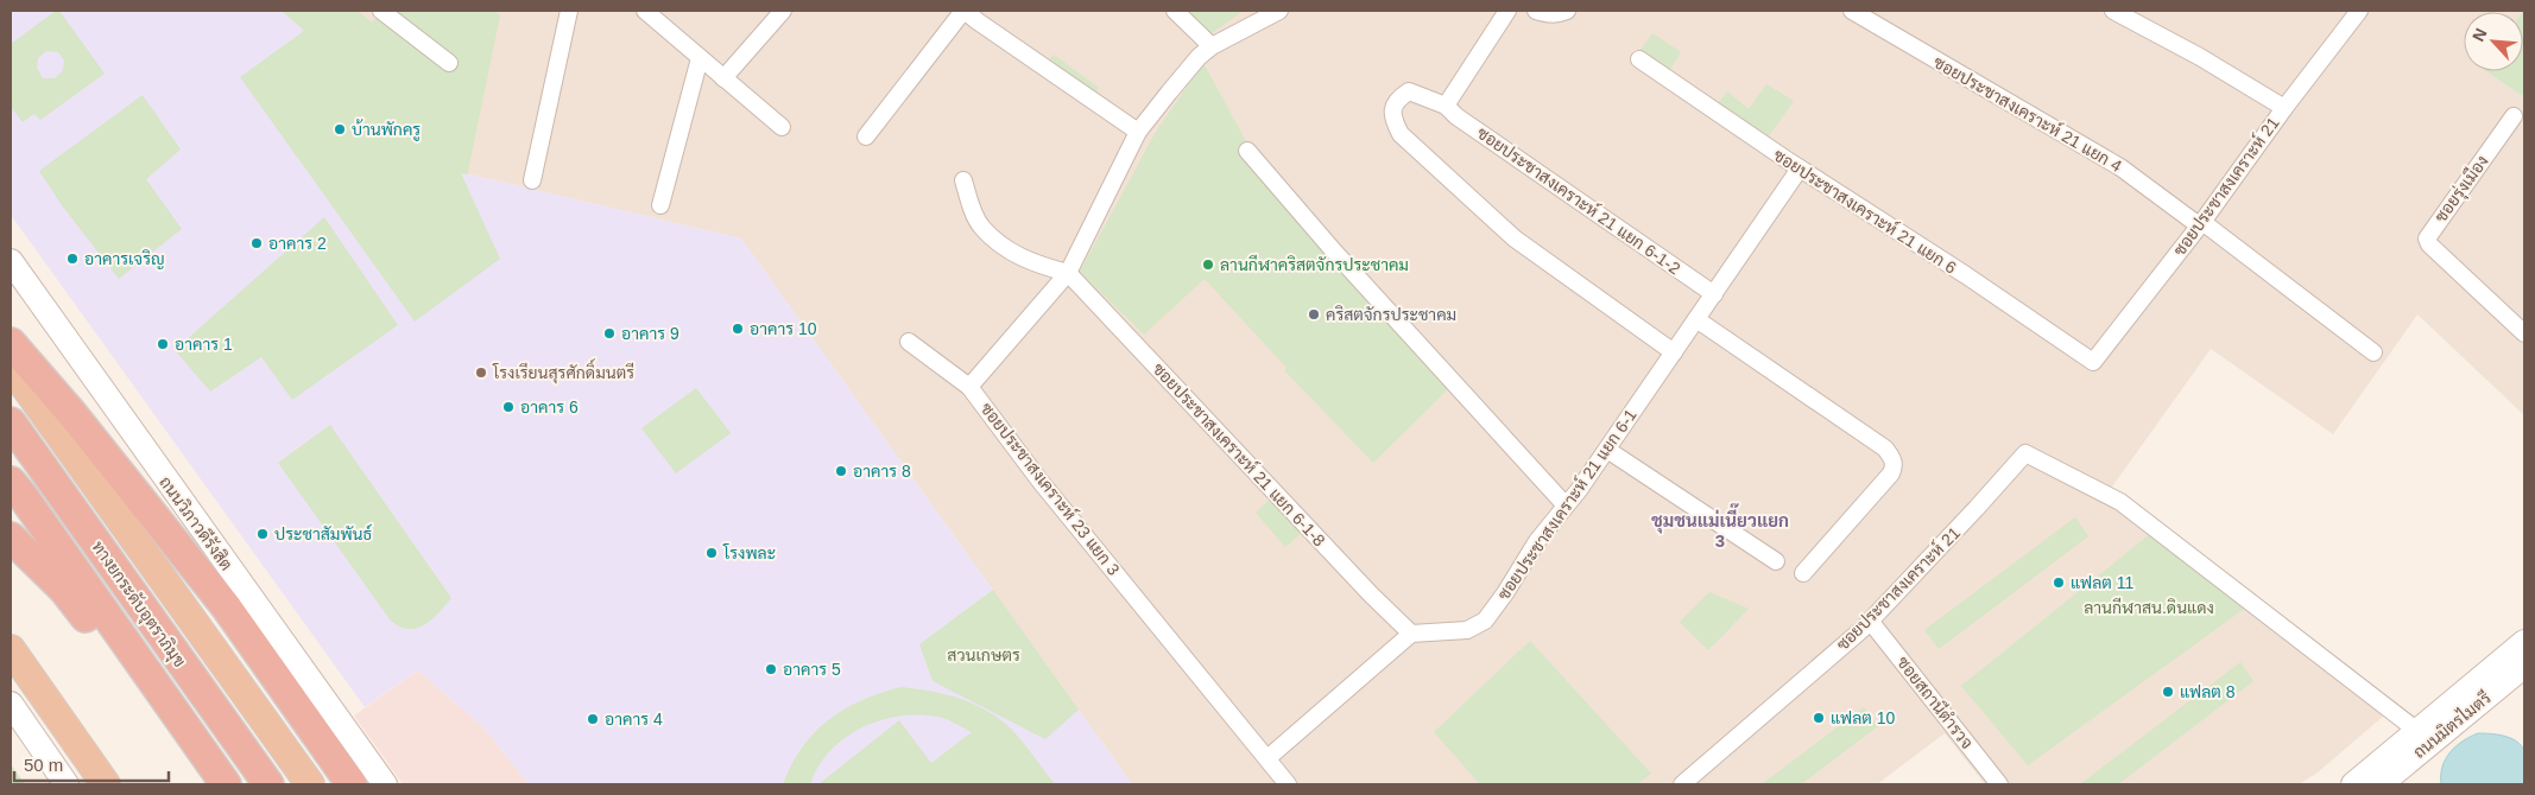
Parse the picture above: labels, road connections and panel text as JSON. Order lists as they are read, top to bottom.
{
  "streets": {
    "highway": ["ทางยกระดับอุตราภิมุข"],
    "main road": ["ถนนวิภาวดีรังสิต", "ถนนมิตรไมตรี"],
    "street": [
      "ซอยประชาสงเคราะห์ 21 แยก 4",
      "ซอยประชาสงเคราะห์ 21",
      "ซอยรุ่งเมือง",
      "ซอยประชาสงเคราะห์ 21 แยก 6-1-2",
      "ซอยประชาสงเคราะห์ 21 แยก 6",
      "ซอยประชาสงเคราะห์ 21 แยก 6-1-8",
      "ซอยประชาสงเคราะห์ 23 แยก 3",
      "ซอยประชาสงเคราะห์ 21 แยก 6-1",
      "ซอยสถานีตำรวจ"
    ]
  },
  "crossings": [
    ["ซอยประชาสงเคราะห์ 21 แยก 4", "ซอยประชาสงเคราะห์ 21"],
    ["ซอยประชาสงเคราะห์ 21", "ซอยประชาสงเคราะห์ 21 แยก 6"],
    ["ซอยประชาสงเคราะห์ 21", "ซอยสถานีตำรวจ"],
    ["ซอยประชาสงเคราะห์ 21", "ถนนมิตรไมตรี"],
    ["ซอยประชาสงเคราะห์ 21 แยก 6-1-2", "ซอยประชาสงเคราะห์ 21 แยก 6-1"],
    ["ซอยประชาสงเคราะห์ 21 แยก 6", "ซอยประชาสงเคราะห์ 21 แยก 6-1"],
    ["ซอยประชาสงเคราะห์ 21 แยก 6-1-8", "ซอยประชาสงเคราะห์ 23 แยก 3"],
    ["ซอยประชาสงเคราะห์ 21 แยก 6-1-8", "ซอยประชาสงเคราะห์ 21 แยก 6-1"]
  ],
  "districts": ["ชุมชนแม่เนี๊ยวแยก 3"],
  "parks": ["ลานกีฬาสน.ดินแดง", "สวนเกษตร"],
  "places": [
    "บ้านพักครู",
    "อาคาร 2",
    "อาคารเจริญ",
    "ลานกีฬาคริสตจักรประชาคม",
    "คริสตจักรประชาคม",
    "อาคาร 10",
    "อาคาร 9",
    "อาคาร 1",
    "โรงเรียนสุรศักดิ์มนตรี",
    "อาคาร 6",
    "อาคาร 8",
    "ประชาสัมพันธ์",
    "โรงพละ",
    "แฟลต 11",
    "อาคาร 5",
    "แฟลต 8",
    "แฟลต 10",
    "อาคาร 4"
  ],
  "scale_bar": "50 m",
  "north": "top left"
}
